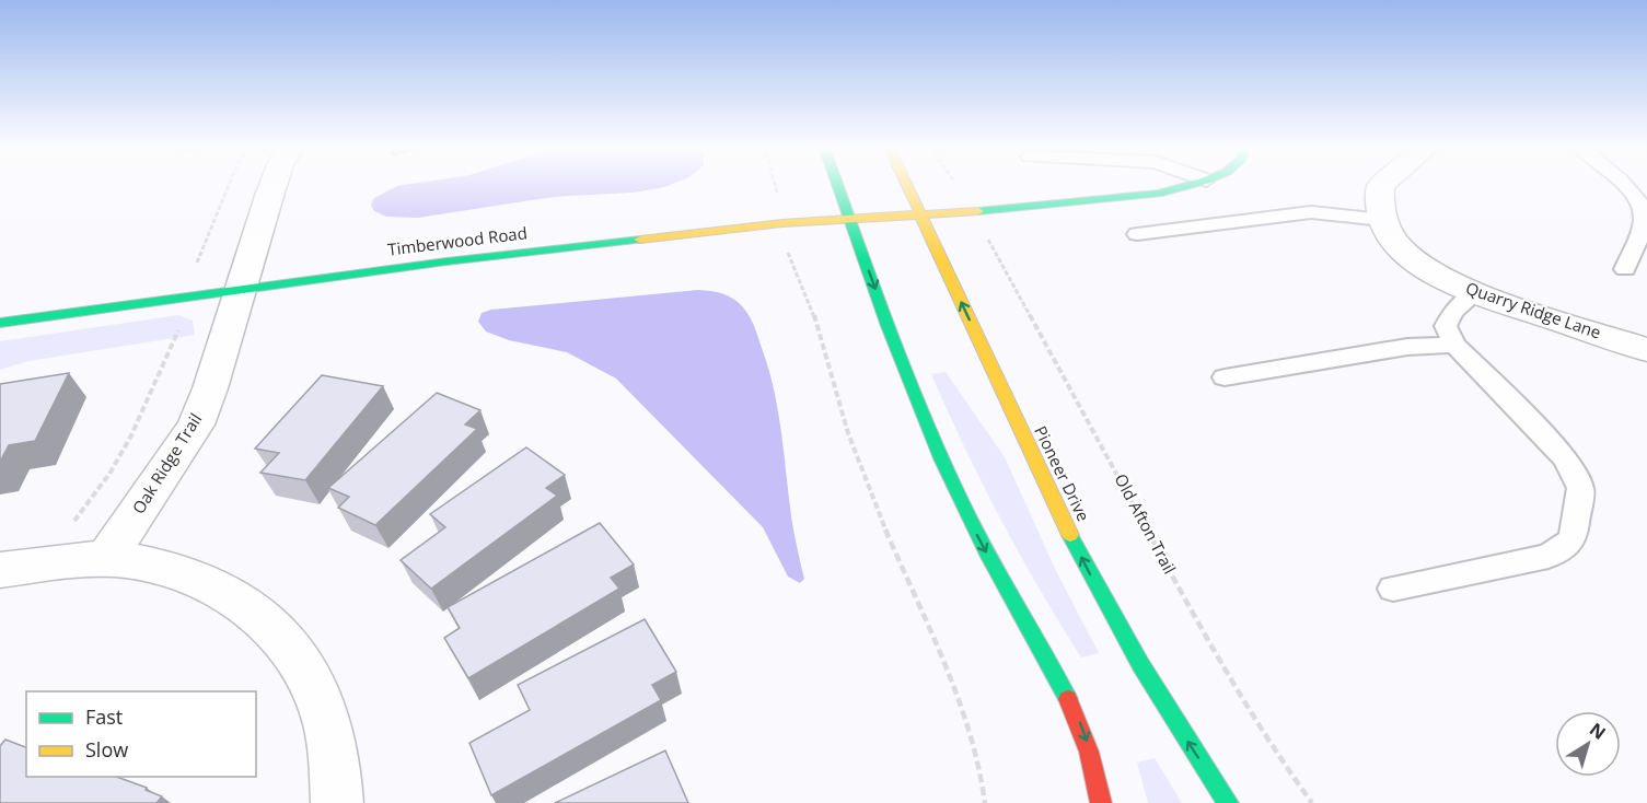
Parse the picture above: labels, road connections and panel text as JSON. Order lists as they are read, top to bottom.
{
  "streets": {
    "street": [
      "Timberwood Road",
      "Quarry Ridge Lane",
      "Oak Ridge Trail",
      "Pioneer Drive"
    ],
    "path": ["Old Afton Trail"]
  },
  "crossings": [
    ["Timberwood Road", "Oak Ridge Trail"],
    ["Timberwood Road", "Pioneer Drive"]
  ],
  "legend": ["Fast", "Slow"],
  "north": "top right"
}
